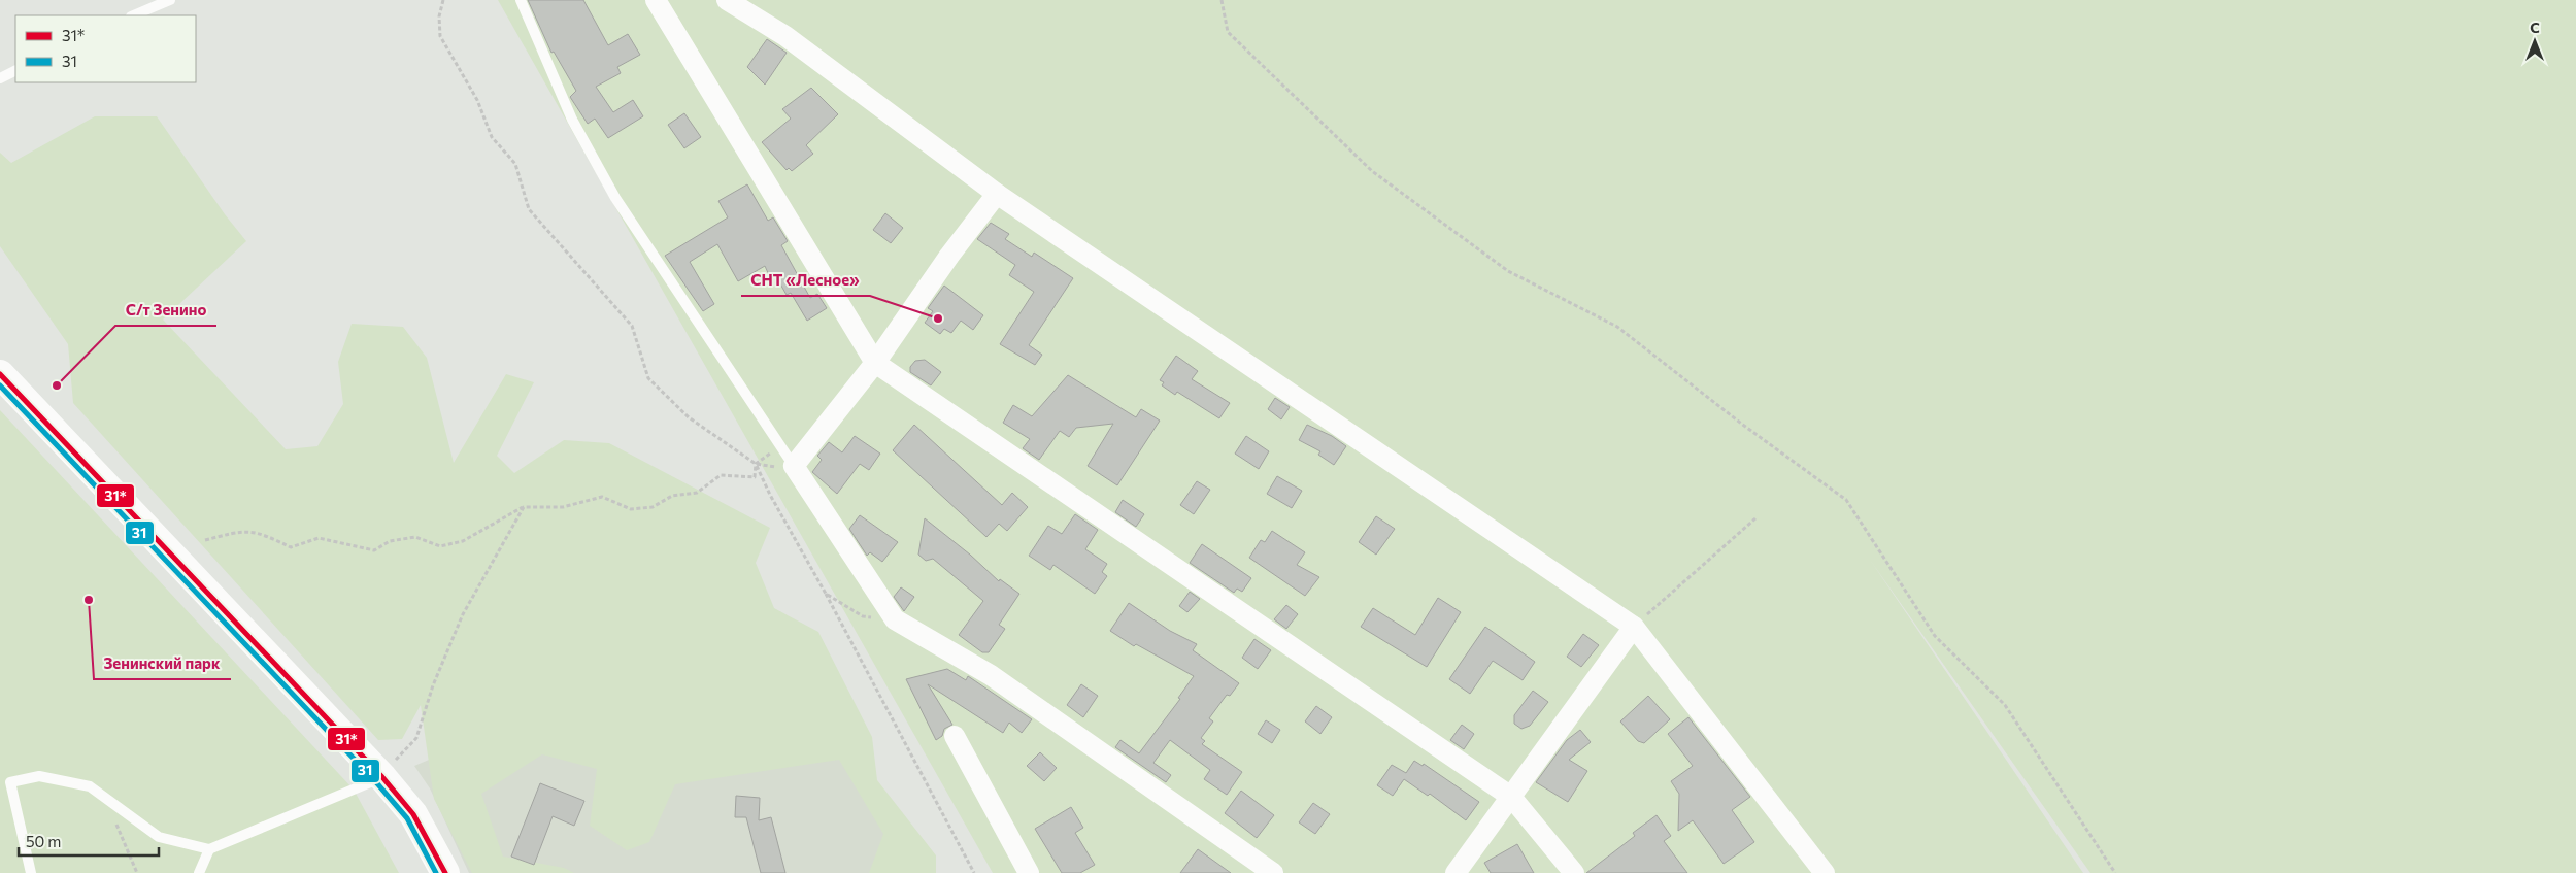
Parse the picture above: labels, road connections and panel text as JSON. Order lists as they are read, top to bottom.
{
  "places": ["СНТ «Лесное»", "С/т Зенино", "Зенинский парк"],
  "lines": ["transit line 31*", "transit line 31"],
  "legend": ["31*", "31"],
  "scale_bar": "50 m",
  "north": "top"
}
